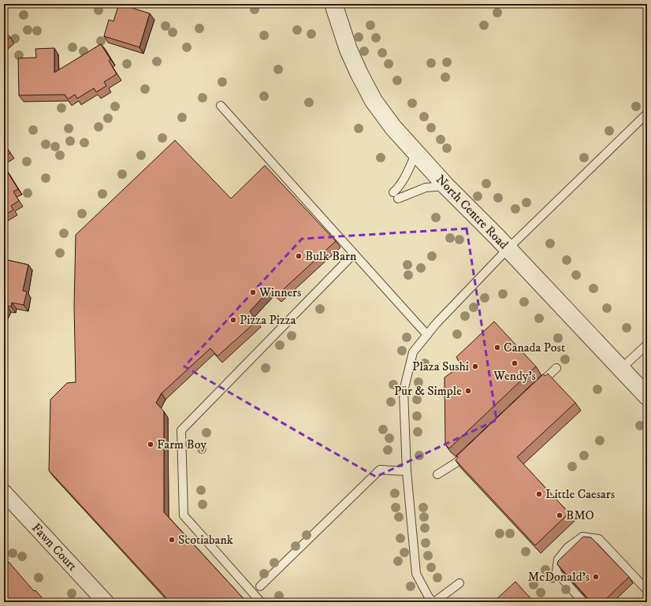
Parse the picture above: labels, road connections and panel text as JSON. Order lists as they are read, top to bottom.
{
  "streets": {
    "street": ["North Centre Road", "Fawn Court"]
  },
  "places": [
    "Bulk Barn",
    "Winners",
    "Pizza Pizza",
    "Canada Post",
    "Wendy's",
    "Plaza Sushi",
    "Pür & Simple",
    "Farm Boy",
    "Little Caesars",
    "BMO",
    "Scotiabank",
    "McDonald's"
  ]
}
